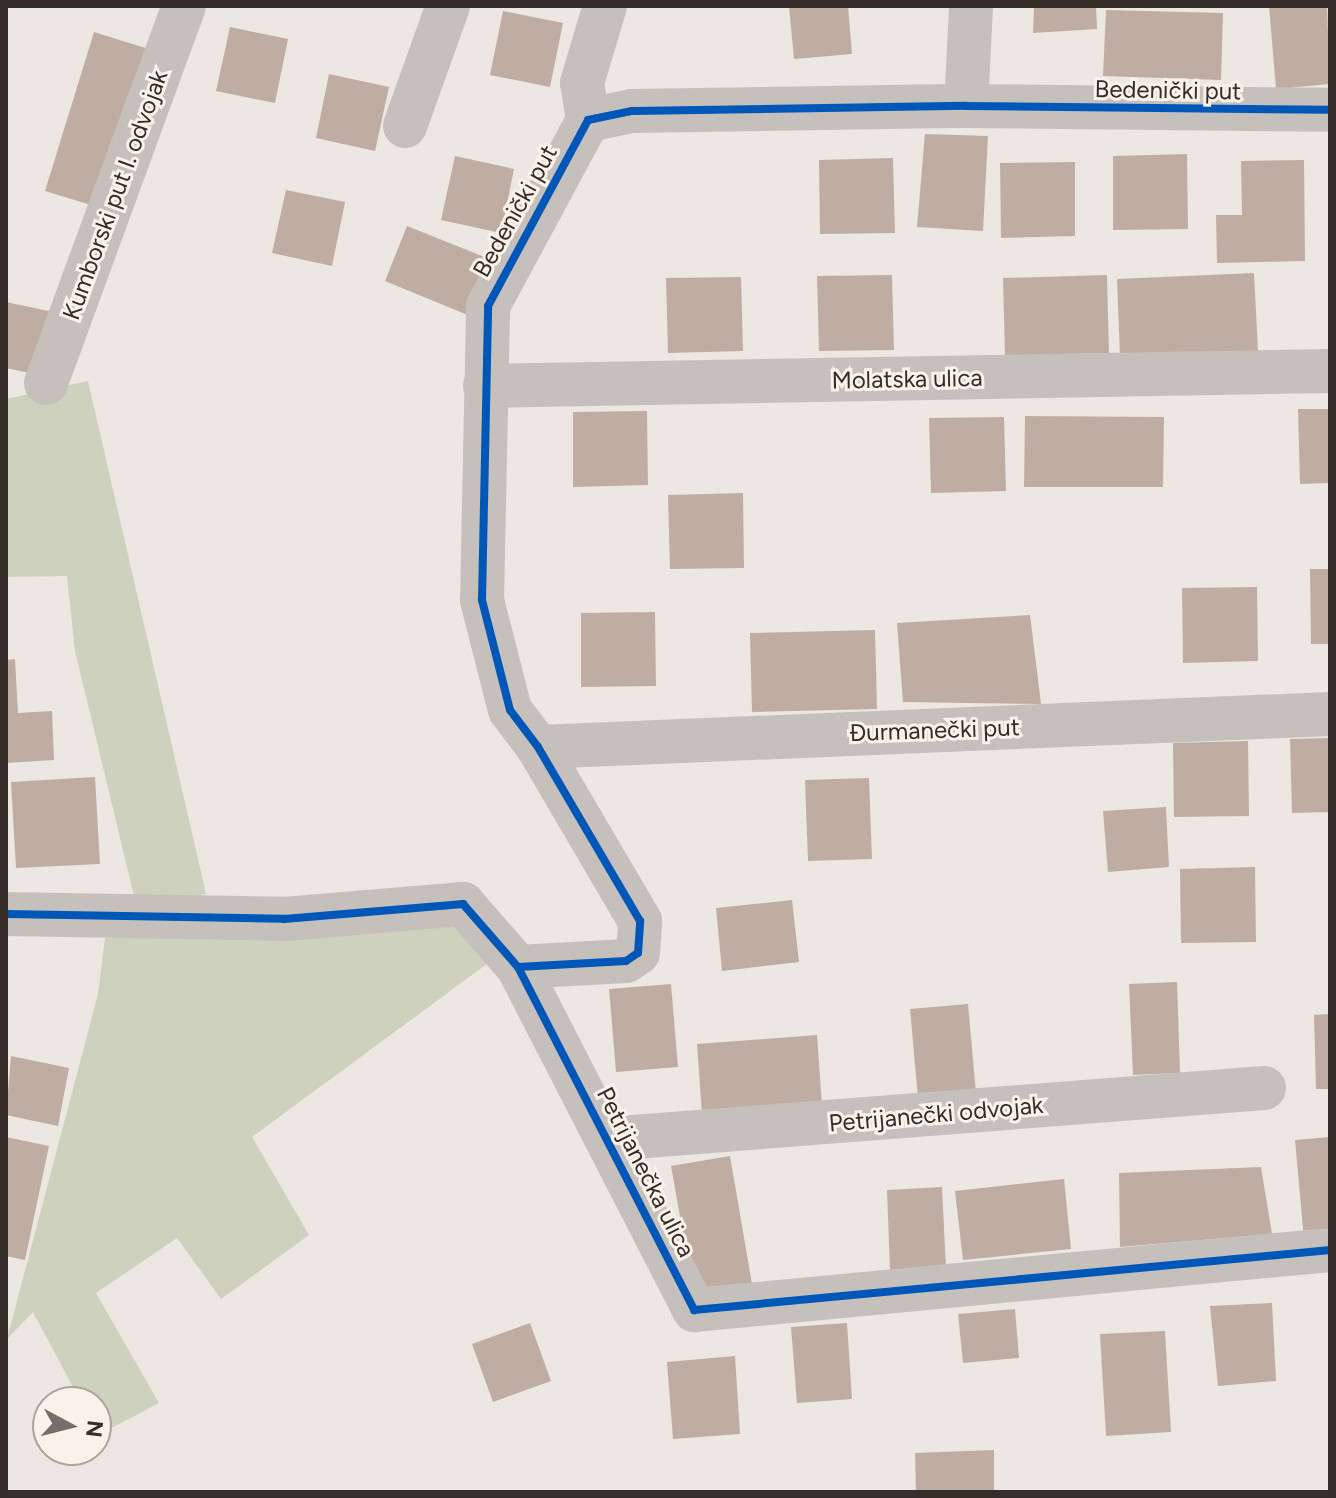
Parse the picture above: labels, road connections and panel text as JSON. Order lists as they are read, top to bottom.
{
  "streets": {
    "street": [
      "Bedenički put",
      "Kumborski put I. odvojak",
      "Molatska ulica",
      "Đurmanečki put",
      "Petrijanečki odvojak",
      "Petrijanečka ulica"
    ]
  },
  "crossings": [
    ["Bedenički put", "Molatska ulica"],
    ["Bedenički put", "Đurmanečki put"],
    ["Bedenički put", "Petrijanečka ulica"],
    ["Petrijanečki odvojak", "Petrijanečka ulica"]
  ],
  "north": "right"
}
